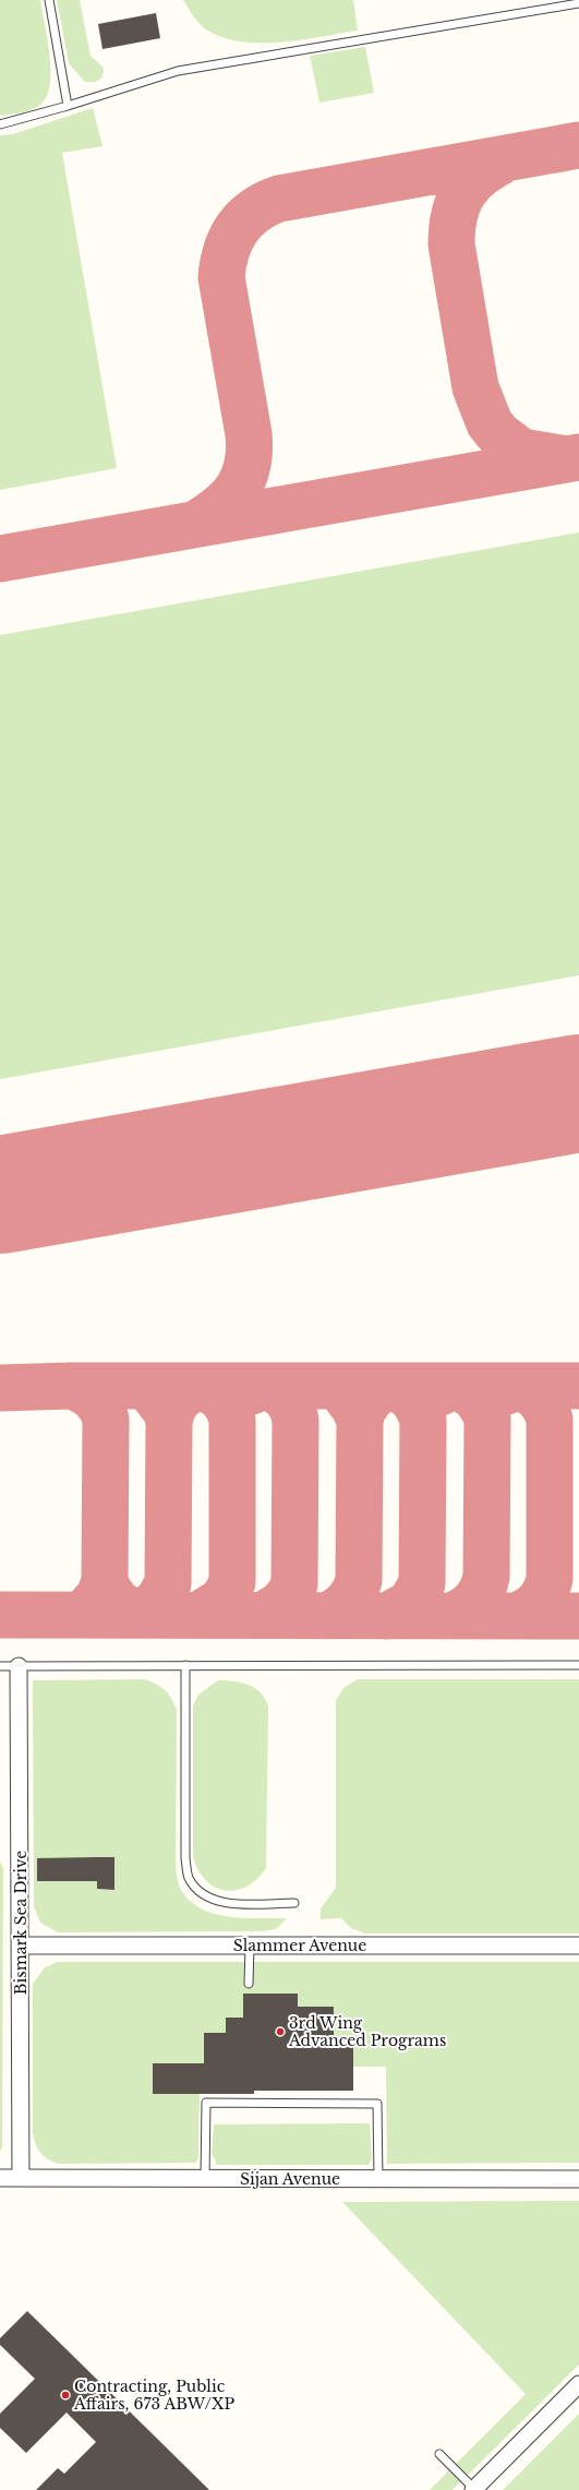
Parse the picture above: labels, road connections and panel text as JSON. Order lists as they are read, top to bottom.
{
  "streets": {
    "street": ["Bismark Sea Drive", "Slammer Avenue", "Sijan Avenue"]
  },
  "crossings": [
    ["Bismark Sea Drive", "Slammer Avenue"],
    ["Bismark Sea Drive", "Sijan Avenue"]
  ],
  "places": ["3rd Wing Advanced Programs", "Contracting, Public Affairs, 673 ABW/XP"]
}
